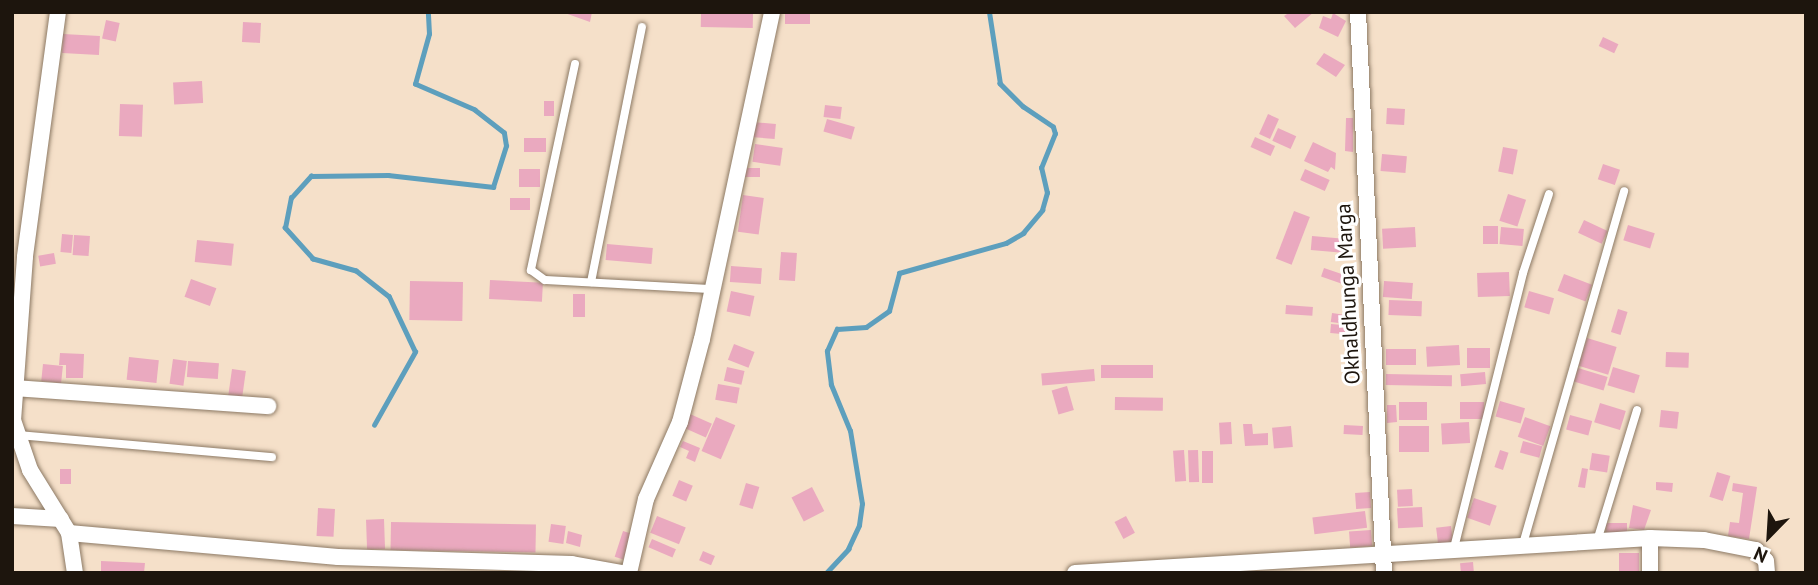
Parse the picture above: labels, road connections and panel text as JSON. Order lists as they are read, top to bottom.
{
  "streets": {
    "street": ["Okhaldhunga Marga"]
  },
  "north": "bottom left"
}
